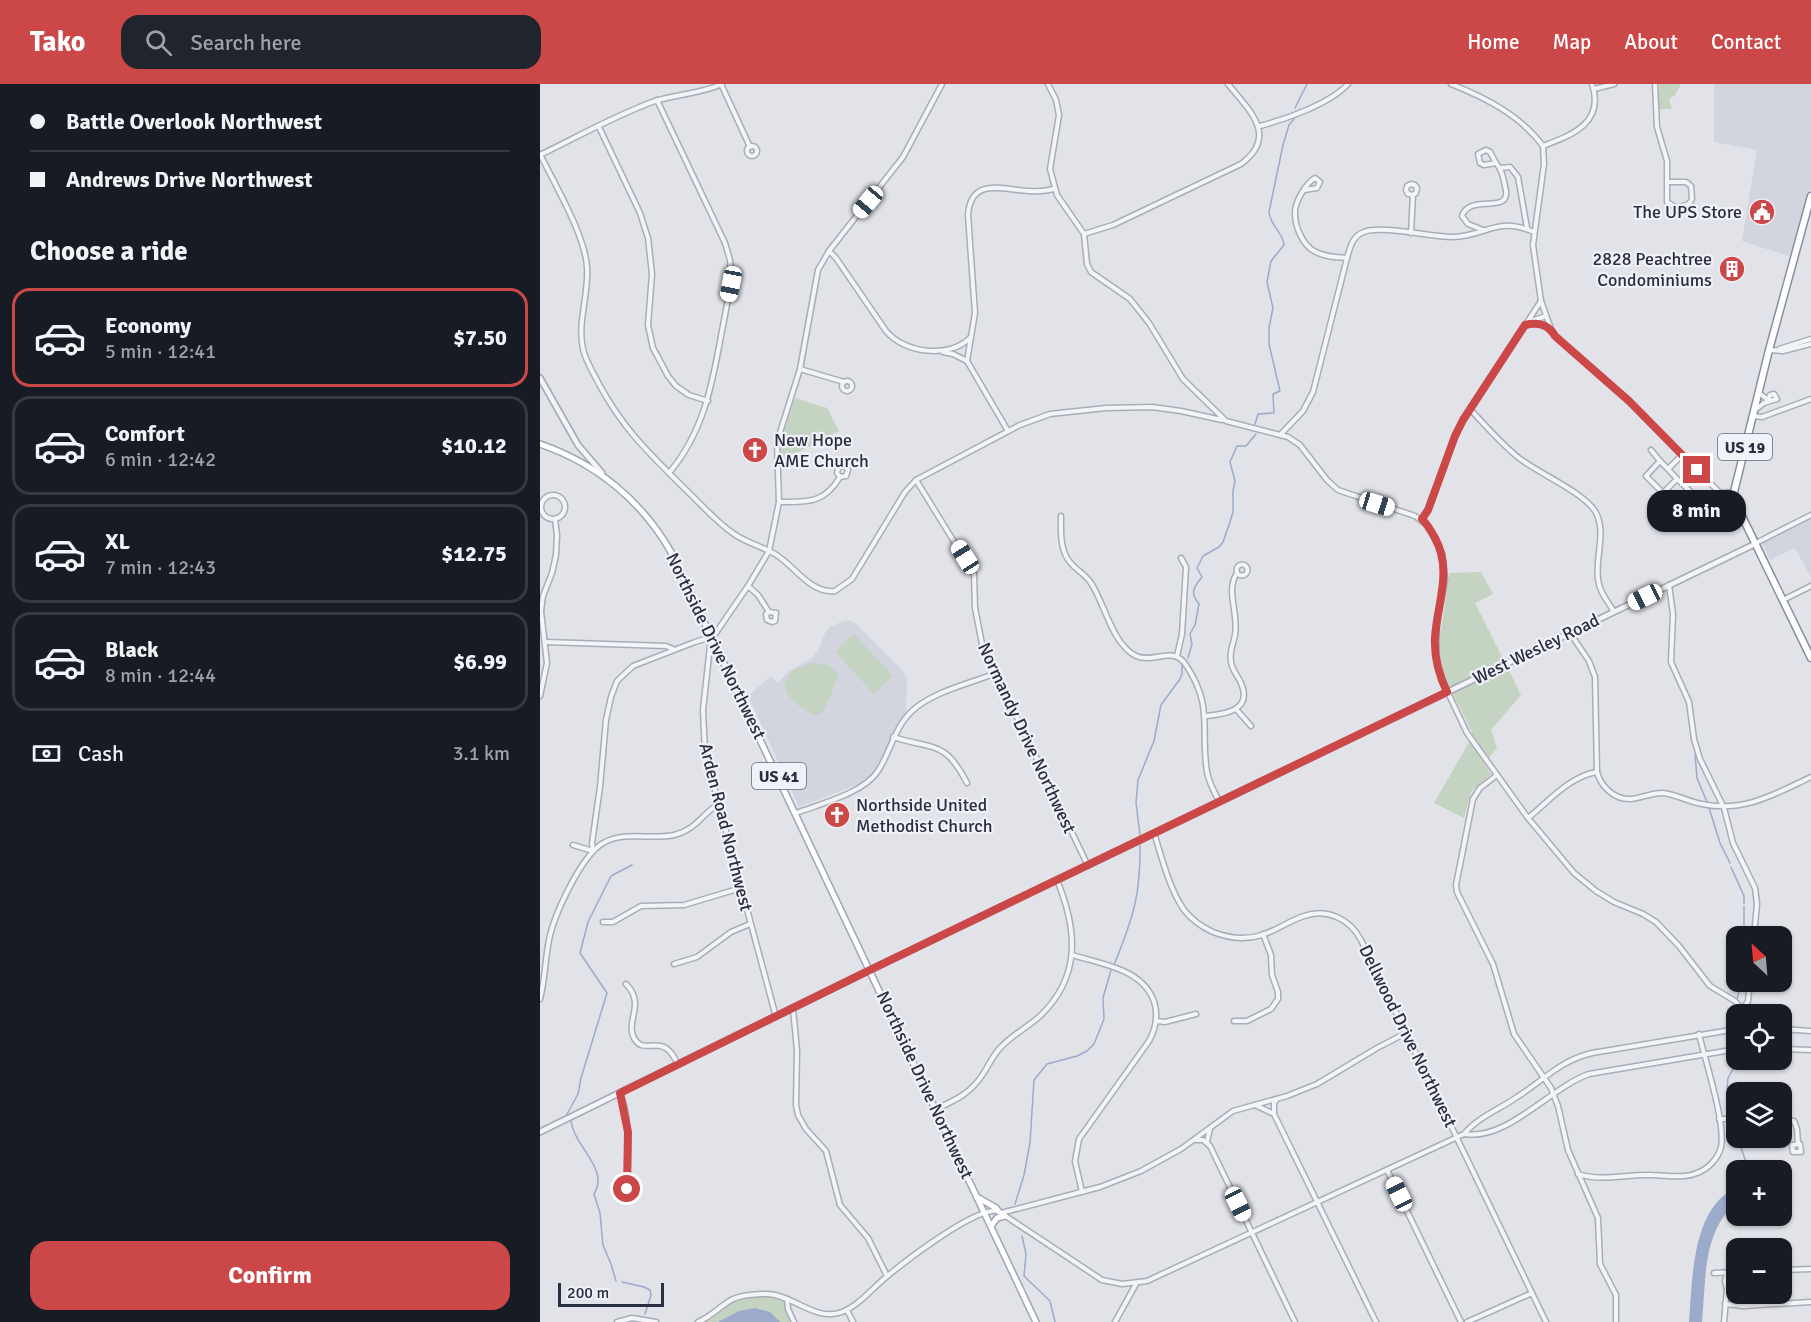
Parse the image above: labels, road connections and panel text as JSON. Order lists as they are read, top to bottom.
{
  "streets": {
    "highway": ["US 19"],
    "main road": ["Northside Drive Northwest", "US 41"],
    "street": [
      "West Wesley Road",
      "Normandy Drive Northwest",
      "Arden Road Northwest",
      "Dellwood Drive Northwest"
    ]
  },
  "crossings": [
    ["US 19", "West Wesley Road"],
    ["Northside Drive Northwest", "West Wesley Road"],
    ["Northside Drive Northwest", "US 41"],
    ["Northside Drive Northwest", "Arden Road Northwest"],
    ["West Wesley Road", "Normandy Drive Northwest"],
    ["West Wesley Road", "Arden Road Northwest"],
    ["West Wesley Road", "Dellwood Drive Northwest"]
  ],
  "places": {
    "public building": ["The UPS Store"],
    "building": ["2828 Peachtree Condominiums"],
    "church": ["New Hope AME Church", "Northside United Methodist Church"]
  },
  "scale_bar": "200 m",
  "north": "top left",
  "page": {
    "header": "Tako",
    "search": "Search here",
    "nav": [
      "Home",
      "Map",
      "About",
      "Contact"
    ],
    "banner": ["Battle Overlook Northwest", "Andrews Drive Northwest"],
    "heading": "Choose a ride",
    "list": [
      {
        "name": "Economy",
        "note": "5 min · 12:41",
        "value": "$7.50"
      },
      {
        "name": "Comfort",
        "note": "6 min · 12:42",
        "value": "$10.12"
      },
      {
        "name": "XL",
        "note": "7 min · 12:43",
        "value": "$12.75"
      },
      {
        "name": "Black",
        "note": "8 min · 12:44",
        "value": "$6.99"
      }
    ],
    "bubble": "8 min",
    "pay": ["Cash", "3.1 km"],
    "map_buttons": ["+", "−"],
    "buttons": "Confirm",
    "scale": "200 m"
  }
}
